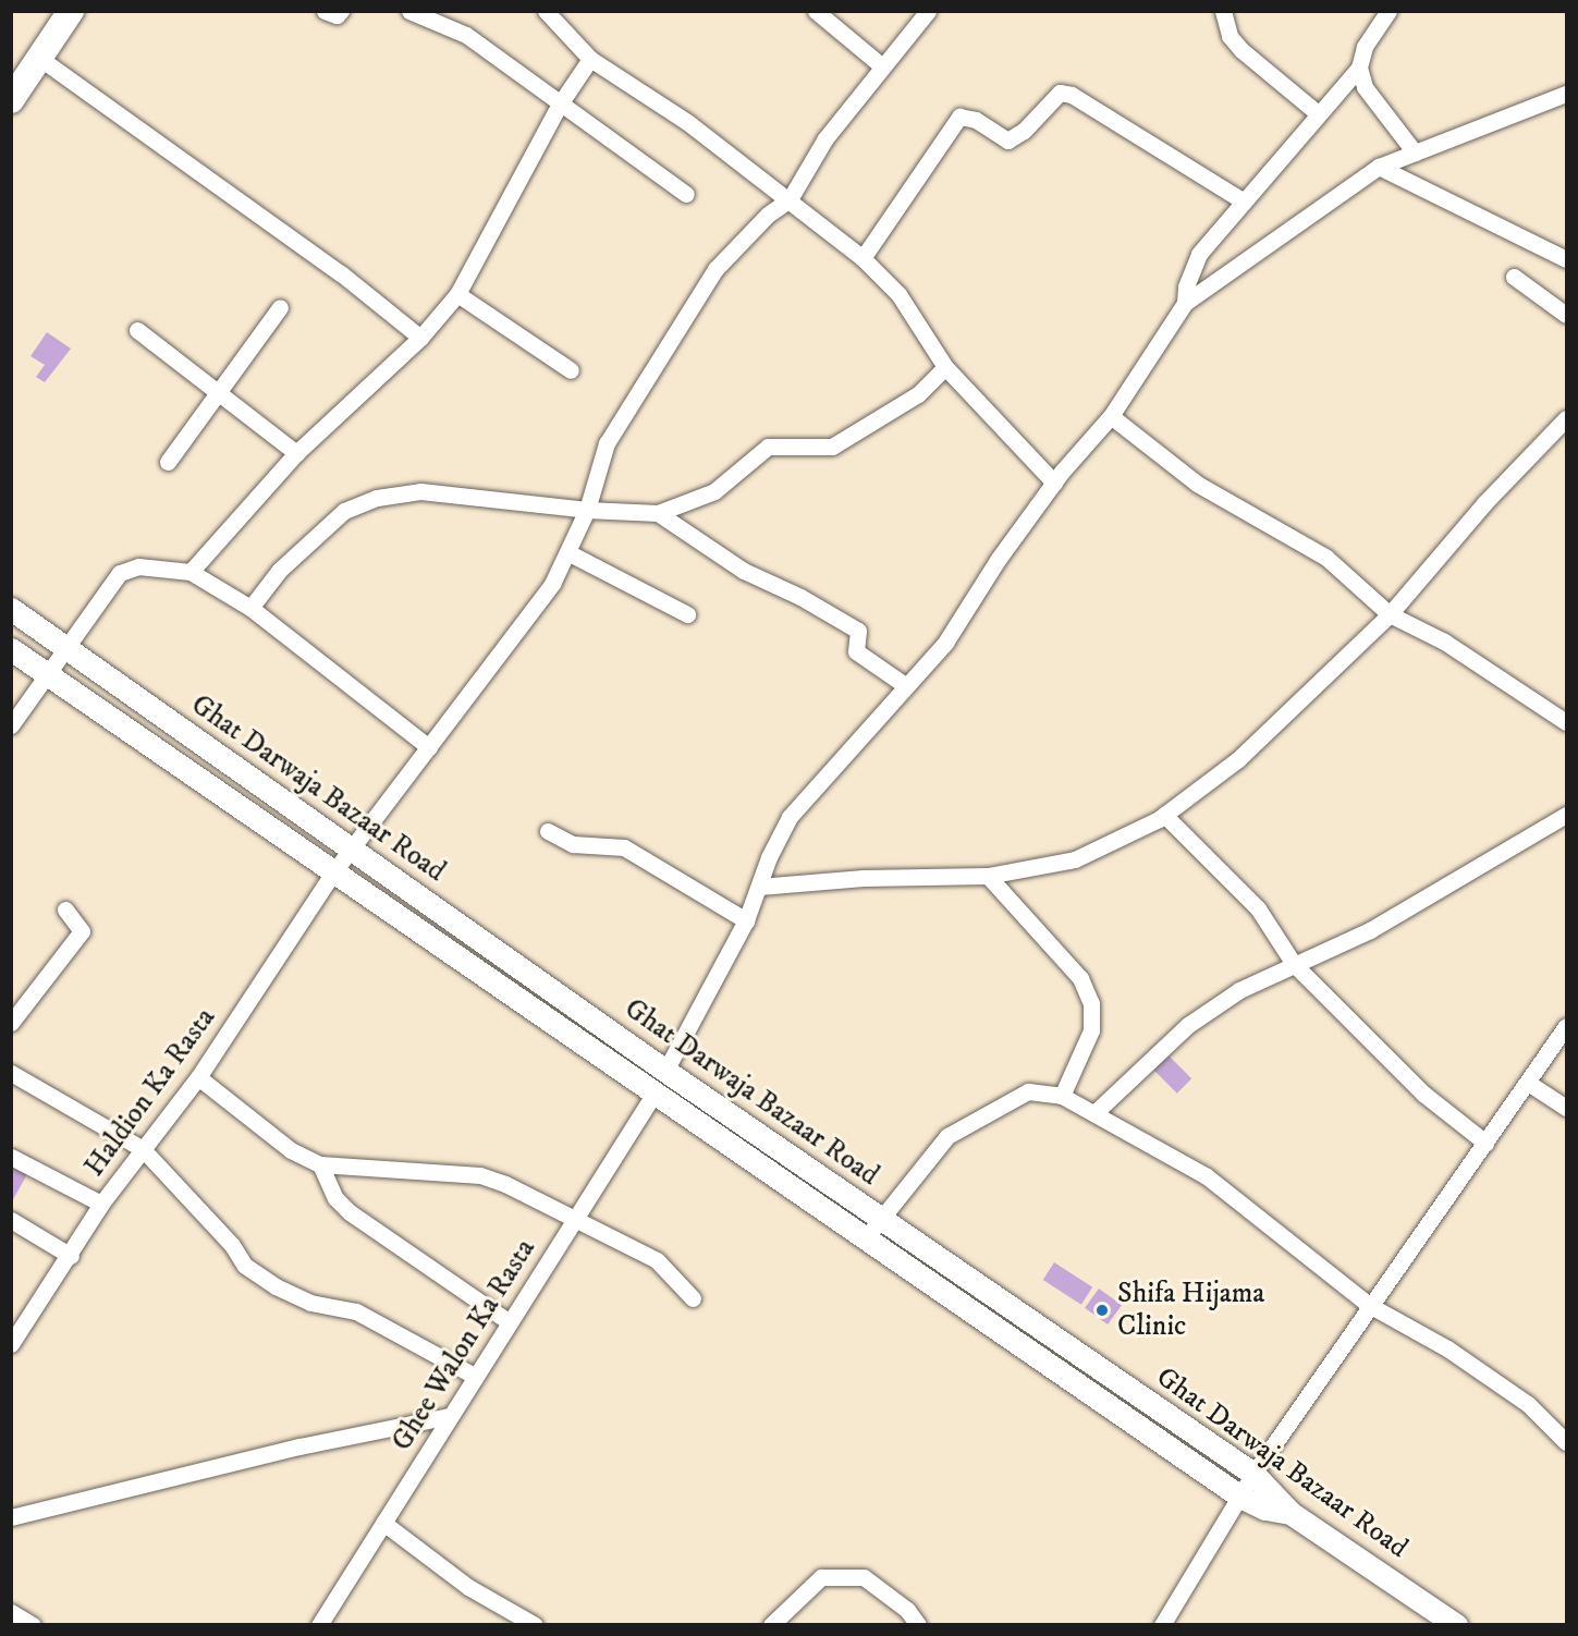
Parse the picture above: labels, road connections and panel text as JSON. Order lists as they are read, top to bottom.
{
  "streets": {
    "street": ["Ghat Darwaja Bazaar Road", "Haldion Ka Rasta", "Ghee Walon Ka Rasta"]
  },
  "crossings": [
    ["Ghat Darwaja Bazaar Road", "Haldion Ka Rasta"]
  ],
  "places": ["Shifa Hijama Clinic"]
}
